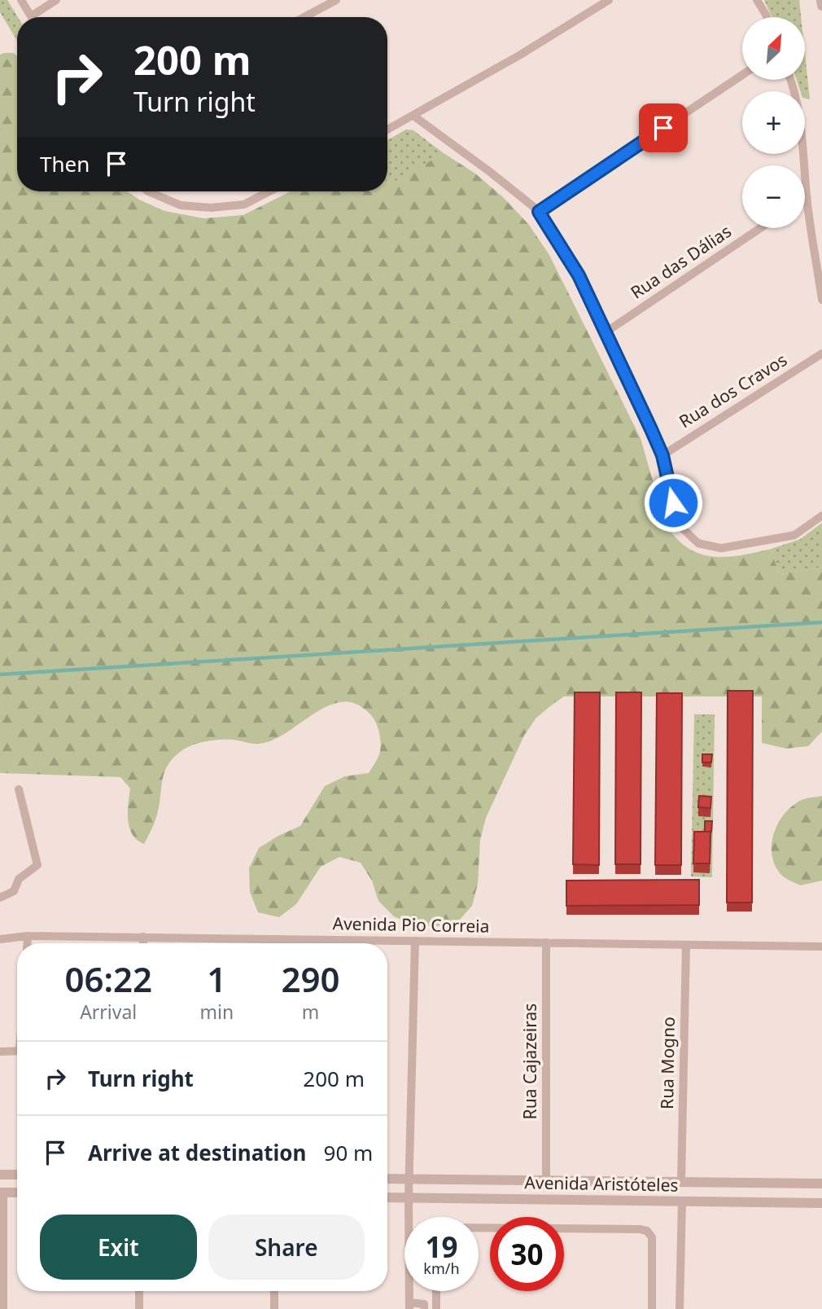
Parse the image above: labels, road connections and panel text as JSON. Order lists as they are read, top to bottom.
{
  "streets": {
    "street": [
      "Rua das Dálias",
      "Rua dos Cravos",
      "Avenida Pio Correia",
      "Rua Cajazeiras",
      "Rua Mogno",
      "Avenida Aristóteles"
    ]
  },
  "crossings": [
    ["Avenida Pio Correia", "Rua Cajazeiras"],
    ["Avenida Pio Correia", "Rua Mogno"],
    ["Rua Cajazeiras", "Avenida Aristóteles"],
    ["Rua Mogno", "Avenida Aristóteles"]
  ],
  "north": "top right",
  "page": {
    "map_buttons": ["+", "−"],
    "turn": ["200 m", "Turn right"],
    "then": "Then",
    "eta": [
      "06:22",
      "Arrival",
      "1",
      "min",
      "290",
      "m"
    ],
    "list": [
      {
        "name": "Turn right",
        "value": "200 m"
      },
      {
        "name": "Arrive at destination",
        "value": "90 m"
      }
    ],
    "buttons": ["Exit", "Share"],
    "speed": "19 km/h",
    "limit": "30"
  }
}
